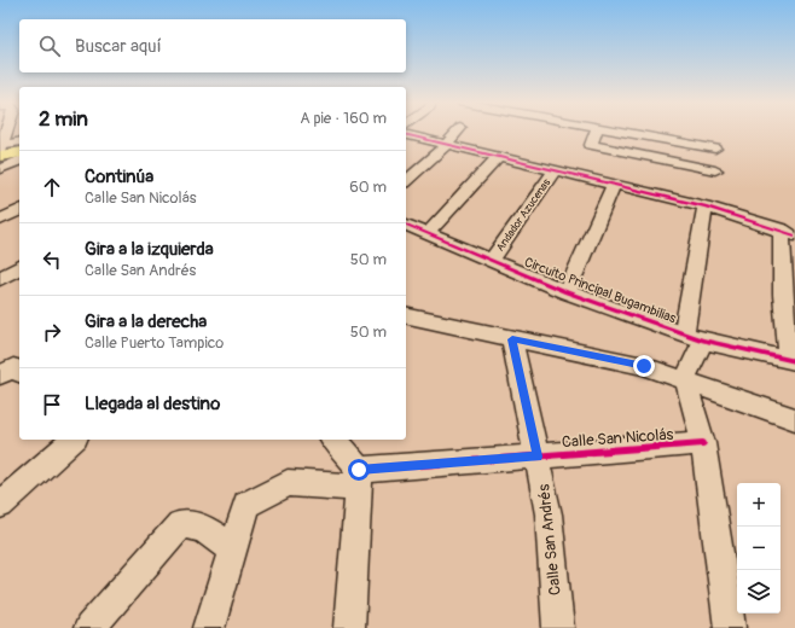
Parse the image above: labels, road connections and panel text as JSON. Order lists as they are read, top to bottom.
{
  "streets": {
    "street": [
      "Andador Azucenas",
      "Circuito Principal Bugambilias",
      "Calle San Nicolás",
      "Calle San Andrés"
    ]
  },
  "crossings": [
    ["Andador Azucenas", "Circuito Principal Bugambilias"],
    ["Calle San Nicolás", "Calle San Andrés"]
  ],
  "page": {
    "search": "Buscar aquí",
    "heading": ["2 min", "A pie · 160 m"],
    "list": [
      ["Continúa", "Calle San Nicolás", "60 m"],
      ["Gira a la izquierda", "Calle San Andrés", "50 m"],
      ["Gira a la derecha", "Calle Puerto Tampico", "50 m"],
      "Llegada al destino"
    ],
    "map_buttons": ["+", "−"]
  }
}
